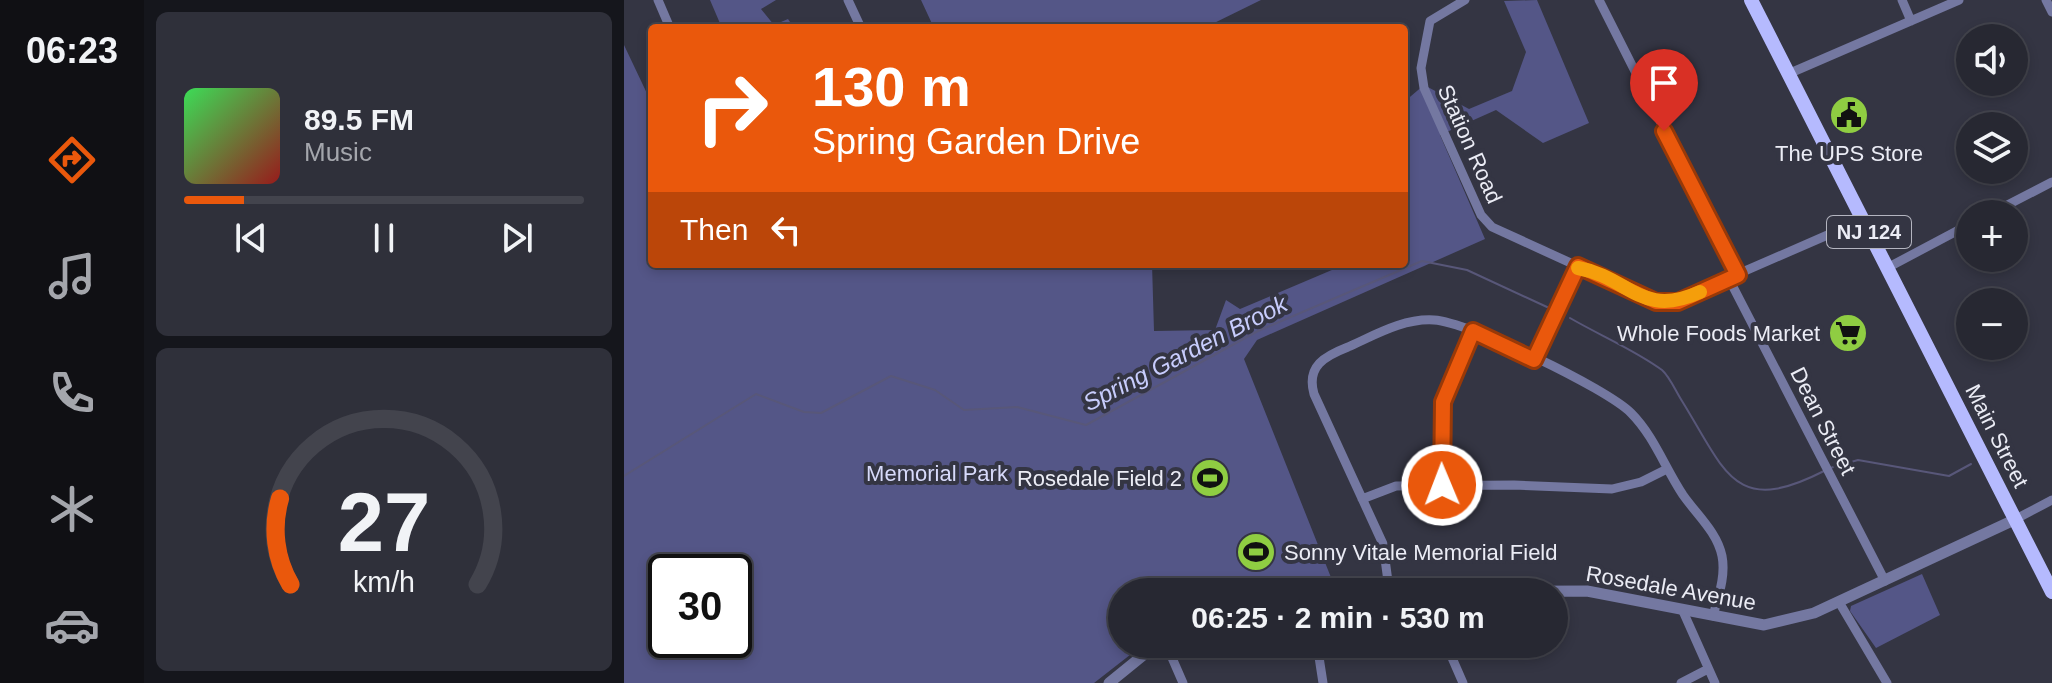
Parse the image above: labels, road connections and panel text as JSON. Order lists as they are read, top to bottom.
{
  "streets": {
    "main road": ["NJ 124", "Main Street"],
    "street": ["Station Road", "Dean Street", "Rosedale Avenue"]
  },
  "crossings": [
    ["Station Road", "Dean Street"],
    ["Station Road", "Main Street"],
    ["Dean Street", "Rosedale Avenue"],
    ["Main Street", "Rosedale Avenue"]
  ],
  "water": ["Spring Garden Brook"],
  "parks": ["Memorial Park"],
  "places": {
    "public building": ["The UPS Store"],
    "supermarket": ["Whole Foods Market"],
    "sports": ["Rosedale Field 2", "Sonny Vitale Memorial Field"]
  },
  "page": {
    "tabs": "06:23",
    "map_buttons": ["+", "−"],
    "turn": ["130 m", "Spring Garden Drive"],
    "song": ["89.5 FM", "Music"],
    "then": "Then",
    "limit": "30",
    "trip": "06:25 · 2 min · 530 m",
    "gauge": ["27", "km/h"]
  }
}
